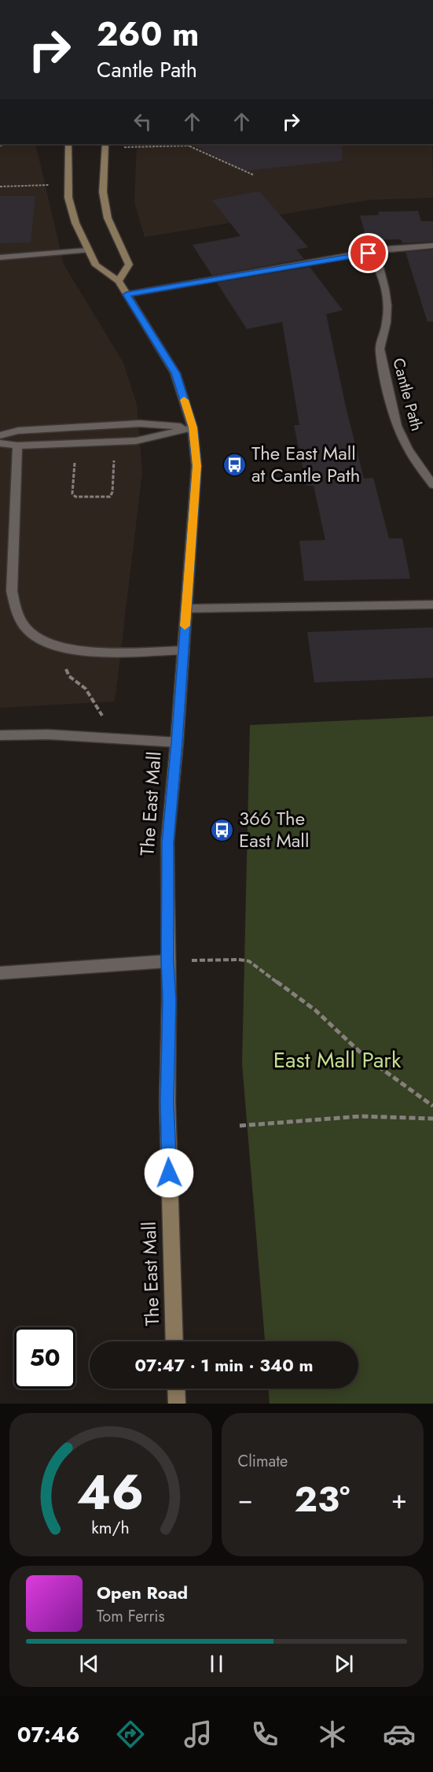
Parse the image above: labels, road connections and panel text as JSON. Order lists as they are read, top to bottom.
{
  "streets": {
    "main road": ["The East Mall"],
    "street": ["Cantle Path"]
  },
  "parks": ["East Mall Park"],
  "places": {
    "bus stop": ["The East Mall at Cantle Path", "366 The East Mall"]
  },
  "page": {
    "turn": ["260 m", "Cantle Path"],
    "limit": "50",
    "trip": "07:47 · 1 min · 340 m",
    "tile": "Climate",
    "heat": ["−", "23°", "+"],
    "song": ["Open Road", "Tom Ferris"],
    "tabs": "07:46",
    "gauge": ["46", "km/h"]
  }
}
